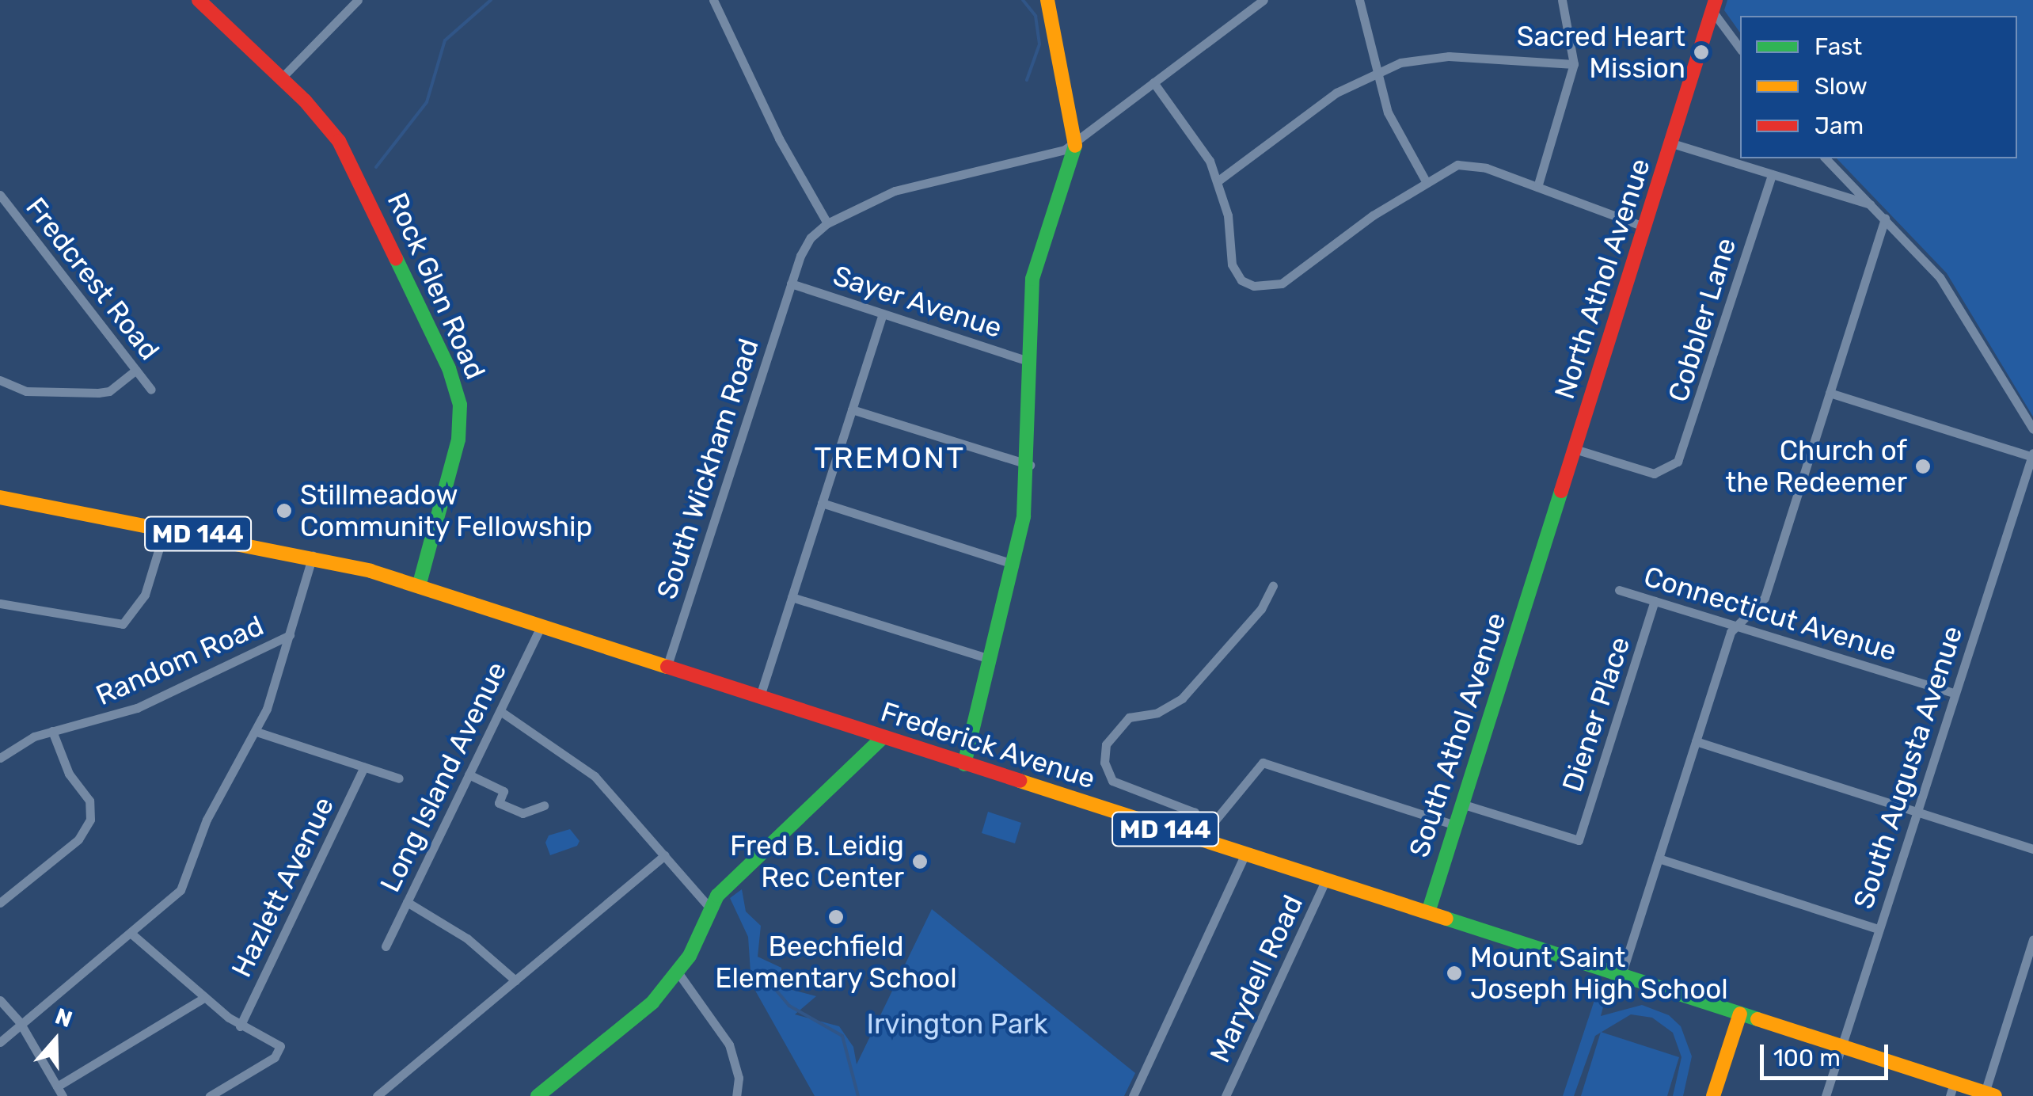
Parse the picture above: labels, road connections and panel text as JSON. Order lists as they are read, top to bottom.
{
  "streets": {
    "street": [
      "Fredcrest Road",
      "North Athol Avenue",
      "Rock Glen Road",
      "Sayer Avenue",
      "Cobbler Lane",
      "South Wickham Road",
      "MD 144",
      "Connecticut Avenue",
      "Random Road",
      "Diener Place",
      "South Athol Avenue",
      "Frederick Avenue",
      "South Augusta Avenue",
      "Long Island Avenue",
      "Hazlett Avenue",
      "Marydell Road"
    ]
  },
  "crossings": [
    ["North Athol Avenue", "Cobbler Lane"],
    ["North Athol Avenue", "South Athol Avenue"],
    ["Rock Glen Road", "Frederick Avenue"],
    ["Sayer Avenue", "South Wickham Road"],
    ["South Wickham Road", "Frederick Avenue"],
    ["Connecticut Avenue", "Diener Place"],
    ["Connecticut Avenue", "South Augusta Avenue"],
    ["Diener Place", "South Athol Avenue"],
    ["South Athol Avenue", "Frederick Avenue"],
    ["Frederick Avenue", "South Augusta Avenue"],
    ["Frederick Avenue", "Long Island Avenue"],
    ["Frederick Avenue", "Marydell Road"]
  ],
  "districts": ["TREMONT"],
  "parks": ["Irvington Park"],
  "places": [
    "Sacred Heart Mission",
    "Church of the Redeemer",
    "Stillmeadow Community Fellowship",
    "Fred B. Leidig Rec Center",
    "Beechfield Elementary School",
    "Mount Saint Joseph High School"
  ],
  "legend": ["Fast", "Slow", "Jam"],
  "scale_bar": "100 m",
  "north": "top"
}
